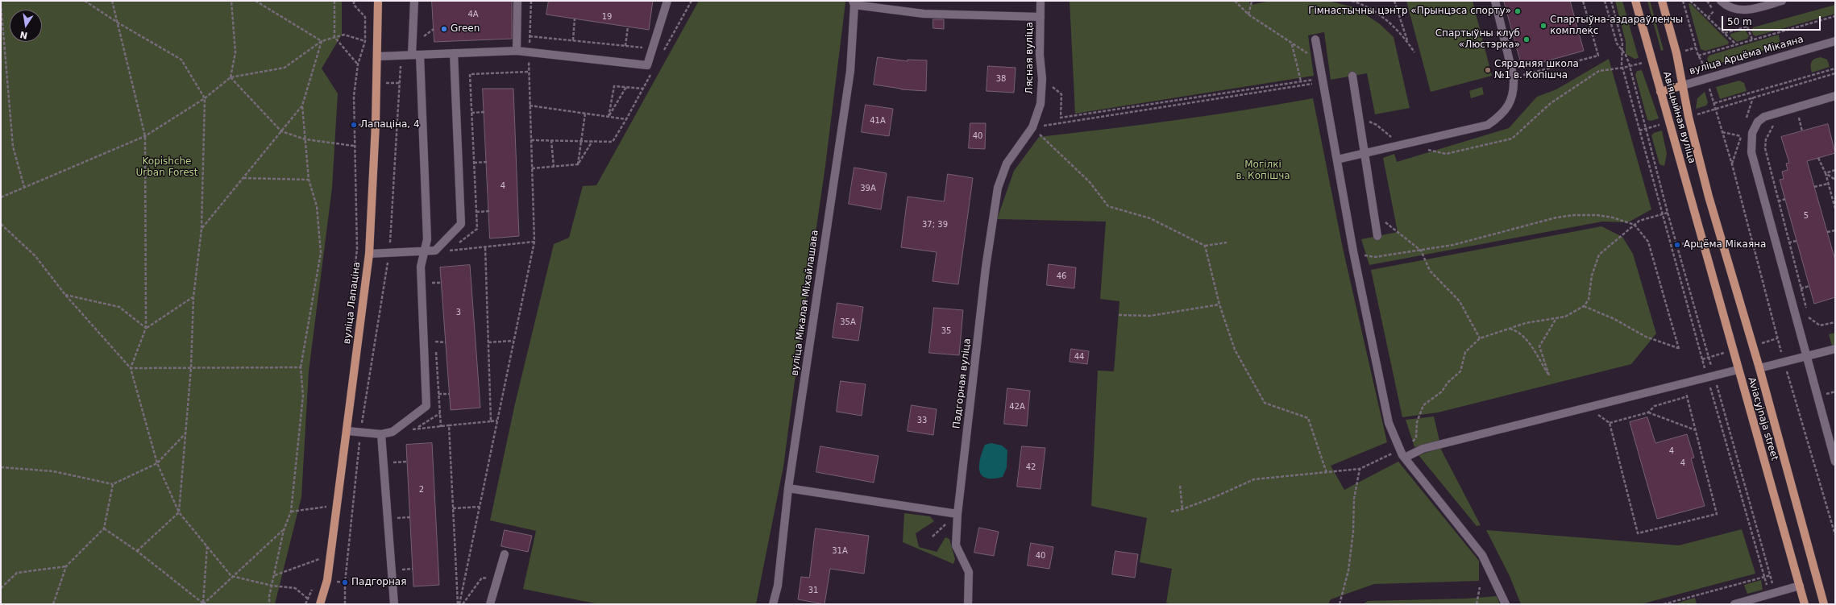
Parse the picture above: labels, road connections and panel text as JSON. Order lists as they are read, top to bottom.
{
  "streets": {
    "main road": ["Авіяцыйная вуліца", "вуліца Лапаціна", "Aviacyjnaja street"],
    "street": [
      "вуліца Арцёма Мікаяна",
      "Лясная вуліца",
      "вуліца Мікалая Міхайлашава",
      "Падгорная вуліца"
    ]
  },
  "crossings": [
    ["вуліца Арцёма Мікаяна", "Авіяцыйная вуліца"],
    ["Лясная вуліца", "Падгорная вуліца"],
    ["Авіяцыйная вуліца", "Aviacyjnaja street"]
  ],
  "parks": ["Kopishche Urban Forest", "Могілкі в. Копішча"],
  "places": [
    "Гімнастычны цэнтр «Прынцэса спорту»",
    "Спартыўна-аздараўленчы комплекс",
    "Green",
    "Cпартыўны клуб «Люстэрка»",
    "Сярэдняя школа №1 в. Копішча",
    "Лапаціна, 4",
    "Арцёма Мікаяна",
    "Падгорная"
  ],
  "house_numbers": [
    "4А",
    "19",
    "38",
    "41А",
    "40",
    "4",
    "39А",
    "5",
    "37; 39",
    "46",
    "3",
    "35А",
    "35",
    "44",
    "42А",
    "33",
    "4",
    "4",
    "42",
    "2",
    "31А",
    "40",
    "31"
  ],
  "scale_bar": "50 m",
  "north": "bottom"
}
